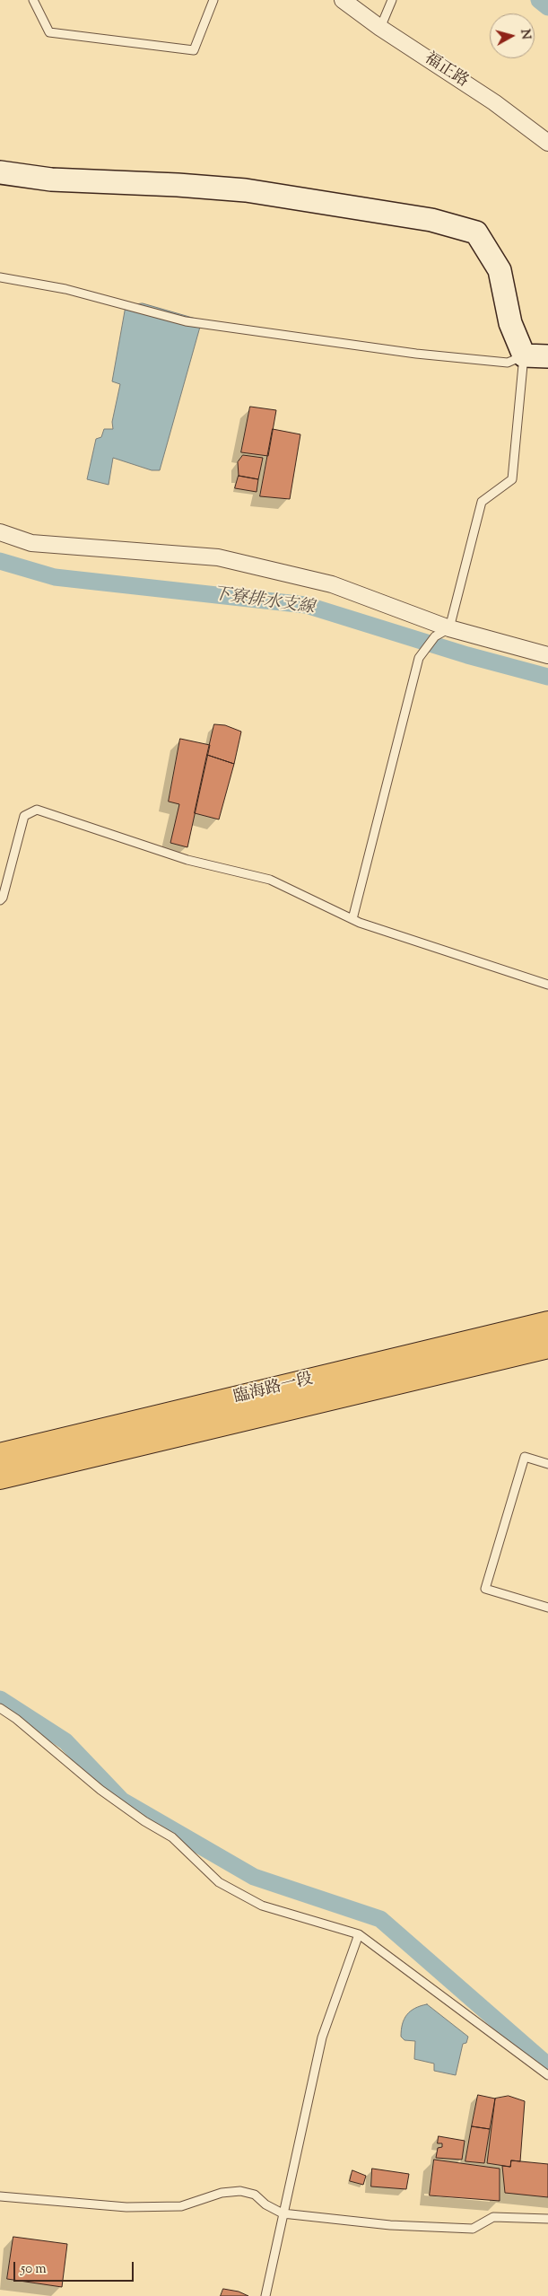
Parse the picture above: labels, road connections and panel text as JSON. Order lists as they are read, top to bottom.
{
  "streets": {
    "main road": ["臨海路一段"],
    "street": ["福正路"]
  },
  "water": ["下寮排水支線"],
  "scale_bar": "50 m",
  "north": "right"
}
